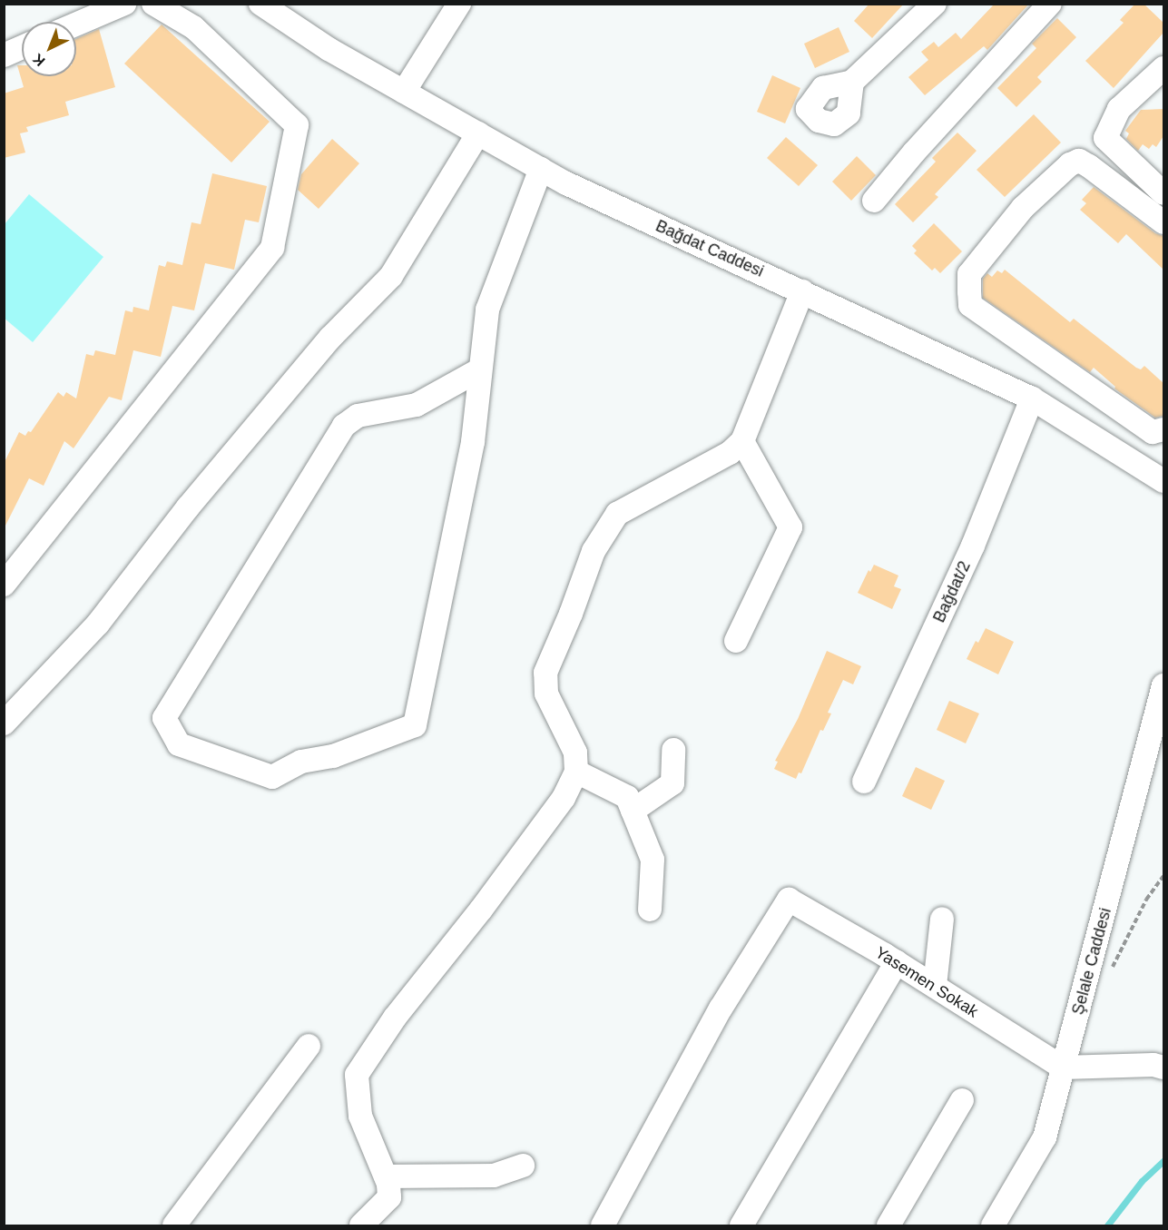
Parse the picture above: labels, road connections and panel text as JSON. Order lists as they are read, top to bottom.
{
  "streets": {
    "street": [
      "Bağdat Caddesi",
      "Bağdat/2",
      "Şelale Caddesi",
      "Yasemen Sokak"
    ]
  },
  "crossings": [
    ["Bağdat Caddesi", "Bağdat/2"],
    ["Şelale Caddesi", "Yasemen Sokak"]
  ],
  "north": "bottom left"
}
